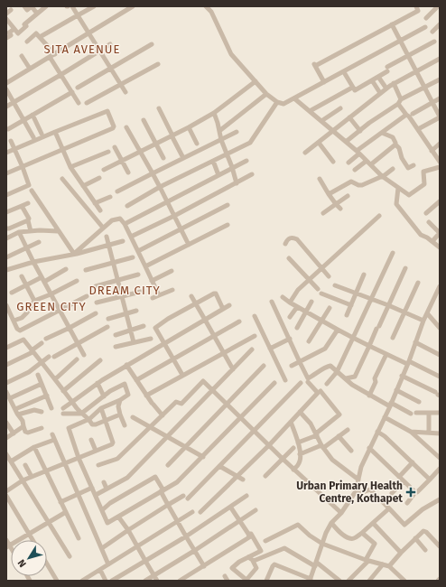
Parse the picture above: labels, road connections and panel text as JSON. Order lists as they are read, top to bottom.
{
  "districts": ["SITA AVENUE", "DREAM CITY", "GREEN CITY"],
  "places": {
    "health": ["Urban Primary Health Centre, Kothapet"]
  },
  "north": "bottom left"
}
